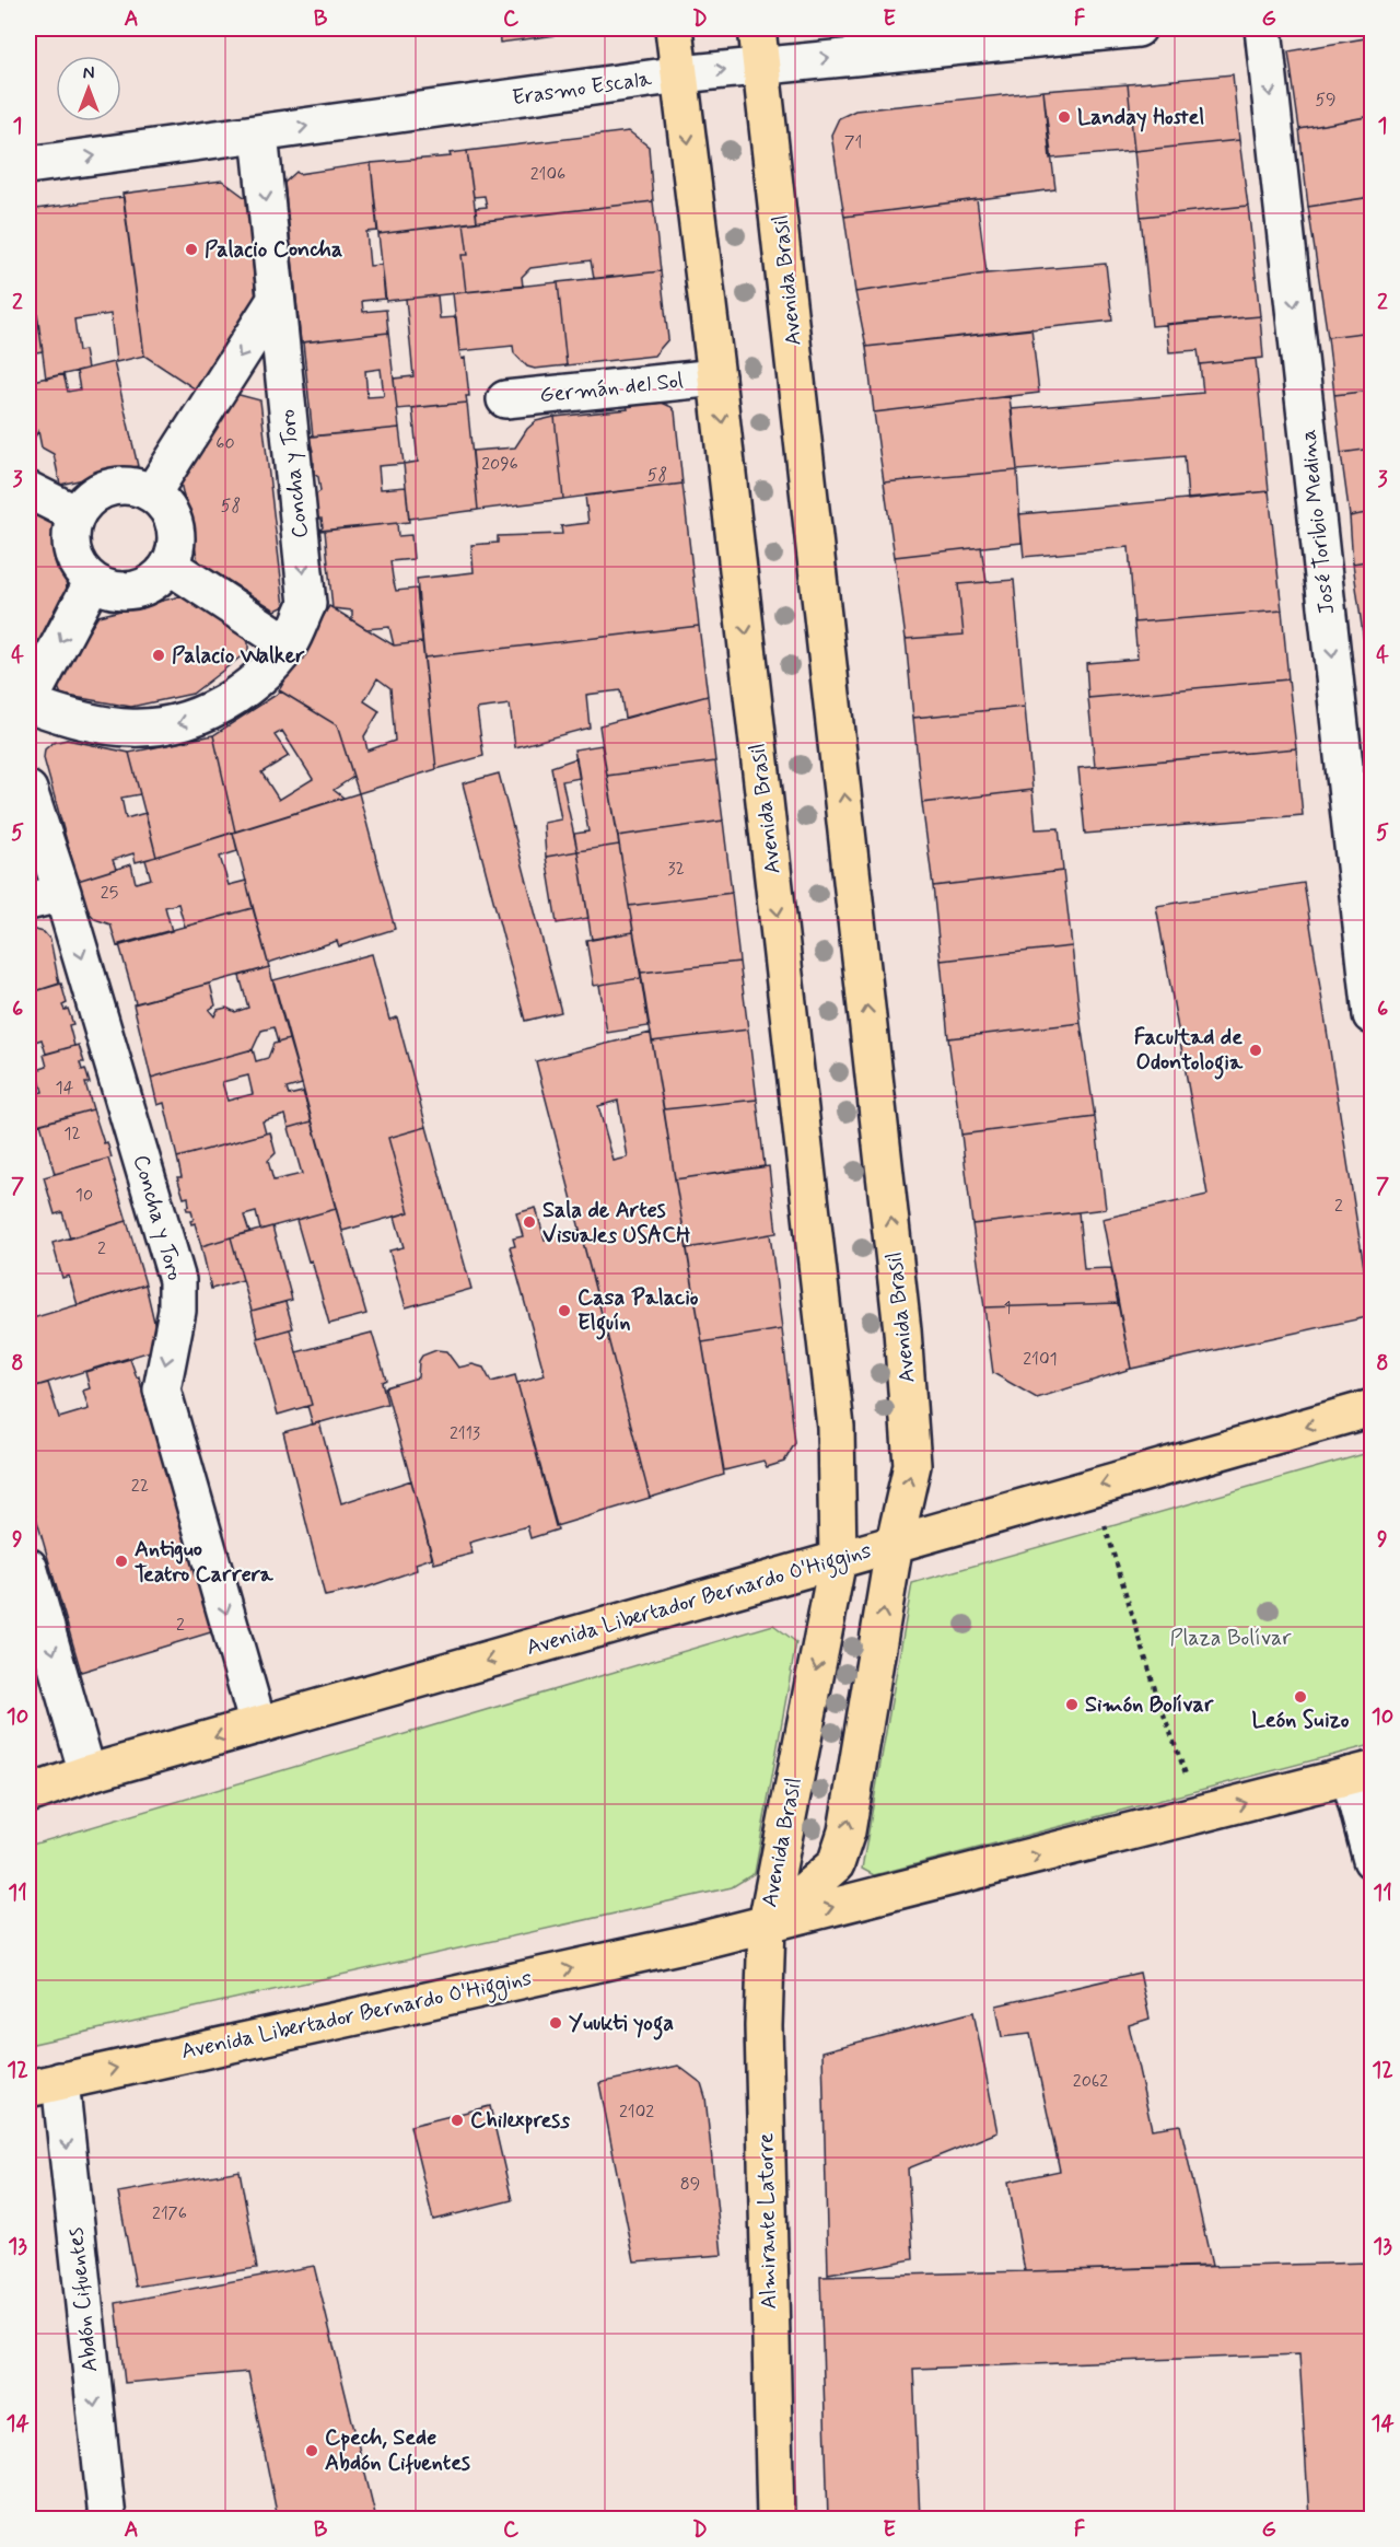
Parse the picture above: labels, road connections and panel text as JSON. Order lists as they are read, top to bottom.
{
  "streets": {
    "main road": ["Avenida Brasil", "Avenida Libertador Bernardo O'Higgins", "Almirante Latorre"],
    "street": [
      "Erasmo Escala",
      "Germán del Sol",
      "Concha y Toro",
      "José Toribio Medina",
      "Abdón Cifuentes"
    ]
  },
  "crossings": [
    ["Erasmo Escala", "Avenida Brasil"],
    ["Erasmo Escala", "Concha y Toro"],
    ["Avenida Brasil", "Germán del Sol"],
    ["Avenida Brasil", "Avenida Libertador Bernardo O'Higgins"],
    ["Avenida Brasil", "Almirante Latorre"],
    ["Concha y Toro", "Avenida Libertador Bernardo O'Higgins"],
    ["Avenida Libertador Bernardo O'Higgins", "Almirante Latorre"],
    ["Avenida Libertador Bernardo O'Higgins", "Abdón Cifuentes"]
  ],
  "one_way": [
    "Erasmo Escala",
    "Concha y Toro",
    "José Toribio Medina",
    "Abdón Cifuentes"
  ],
  "parks": ["Plaza Bolívar"],
  "places": [
    "Landay Hostel",
    "Palacio Concha",
    "Palacio Walker",
    "Facultad de Odontologia",
    "Sala de Artes Visuales USACH",
    "Casa Palacio Elguín",
    "Antiguo Teatro Carrera",
    "León Suizo",
    "Simón Bolívar",
    "Yuukti yoga",
    "Chilexpress",
    "Cpech, Sede Abdón Cifuentes"
  ],
  "house_numbers": [
    "59",
    "71",
    "2106",
    "60",
    "2096",
    "58",
    "58",
    "32",
    "25",
    "14",
    "12",
    "10",
    "2",
    "2",
    "1",
    "2101",
    "2113",
    "22",
    "2",
    "2062",
    "2102",
    "89",
    "2176"
  ],
  "north": "top",
  "grid": {
    "columns": [
      "A",
      "B",
      "C",
      "D",
      "E",
      "F",
      "G"
    ],
    "rows": [
      "1",
      "2",
      "3",
      "4",
      "5",
      "6",
      "7",
      "8",
      "9",
      "10",
      "11",
      "12",
      "13",
      "14"
    ]
  }
}
